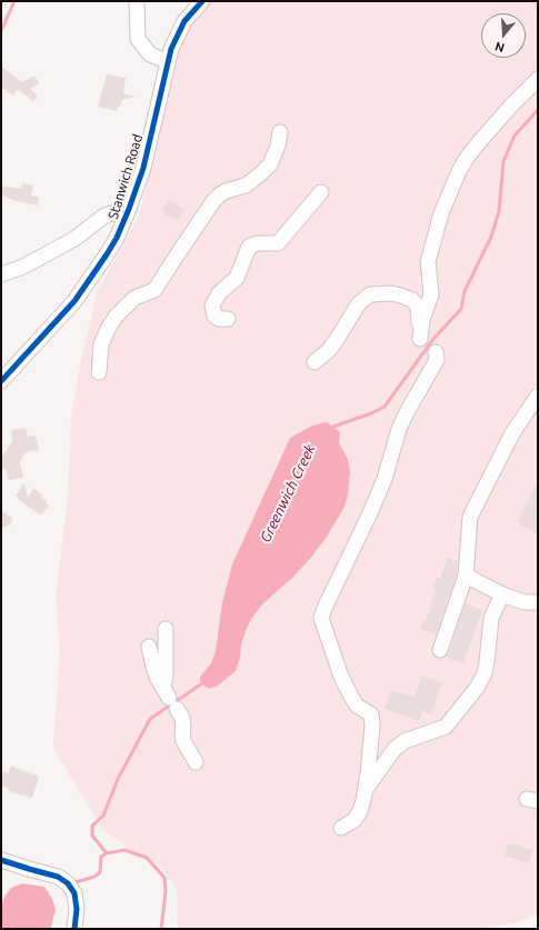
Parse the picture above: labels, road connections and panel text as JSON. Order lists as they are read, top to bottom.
{
  "streets": {
    "street": ["Stanwich Road"]
  },
  "water": ["Greenwich Creek"],
  "north": "bottom"
}
